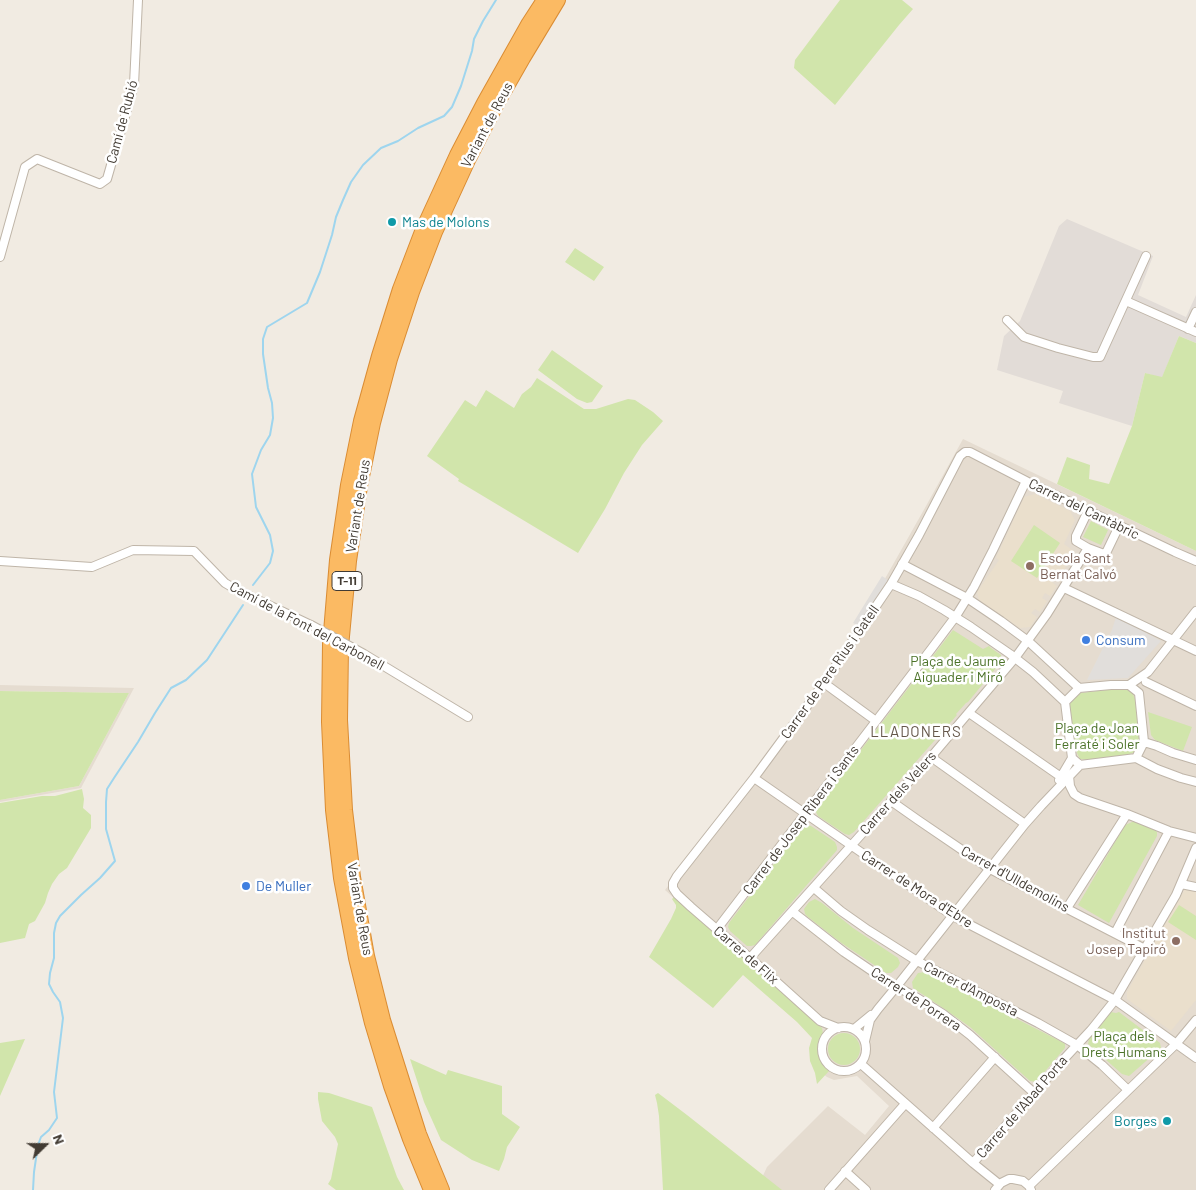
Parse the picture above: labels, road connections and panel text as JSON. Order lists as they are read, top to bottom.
{
  "streets": {
    "highway": ["Variant de Reus", "T-11"],
    "street": [
      "Camí de Rubió",
      "Carrer del Cantàbric",
      "Camí de la Font del Carbonell",
      "Carrer de Pere Rius i Gatell",
      "Carrer dels Velers",
      "Carrer de Josep Ribera i Sants",
      "Carrer d'Ulldemolins",
      "Carrer de Mora d'Ebre",
      "Carrer de Flix",
      "Carrer d'Amposta",
      "Carrer de Porrera",
      "Carrer de l'Abad Porta"
    ]
  },
  "crossings": [
    ["Carrer del Cantàbric", "Carrer de Pere Rius i Gatell"],
    ["Carrer del Cantàbric", "Carrer de Josep Ribera i Sants"],
    ["Carrer de Pere Rius i Gatell", "Carrer de Mora d'Ebre"],
    ["Carrer de Pere Rius i Gatell", "Carrer de Flix"],
    ["Carrer dels Velers", "Carrer d'Ulldemolins"],
    ["Carrer dels Velers", "Carrer de Mora d'Ebre"],
    ["Carrer dels Velers", "Carrer de Flix"],
    ["Carrer dels Velers", "Carrer d'Amposta"],
    ["Carrer dels Velers", "Carrer de Porrera"],
    ["Carrer de Josep Ribera i Sants", "Carrer de Mora d'Ebre"],
    ["Carrer de Josep Ribera i Sants", "Carrer de Flix"],
    ["Carrer d'Ulldemolins", "Carrer de l'Abad Porta"],
    ["Carrer de Mora d'Ebre", "Carrer de l'Abad Porta"],
    ["Carrer d'Amposta", "Carrer de l'Abad Porta"],
    ["Carrer de Porrera", "Carrer de l'Abad Porta"]
  ],
  "districts": ["LLADONERS"],
  "parks": ["Plaça de Jaume Aiguader i Miró", "Plaça de Joan Ferraté i Soler", "Plaça dels Drets Humans"],
  "places": [
    "Mas de Molons",
    "Escola Sant Bernat Calvó",
    "Consum",
    "De Muller",
    "Institut Josep Tapiró",
    "Borges"
  ],
  "north": "right"
}
